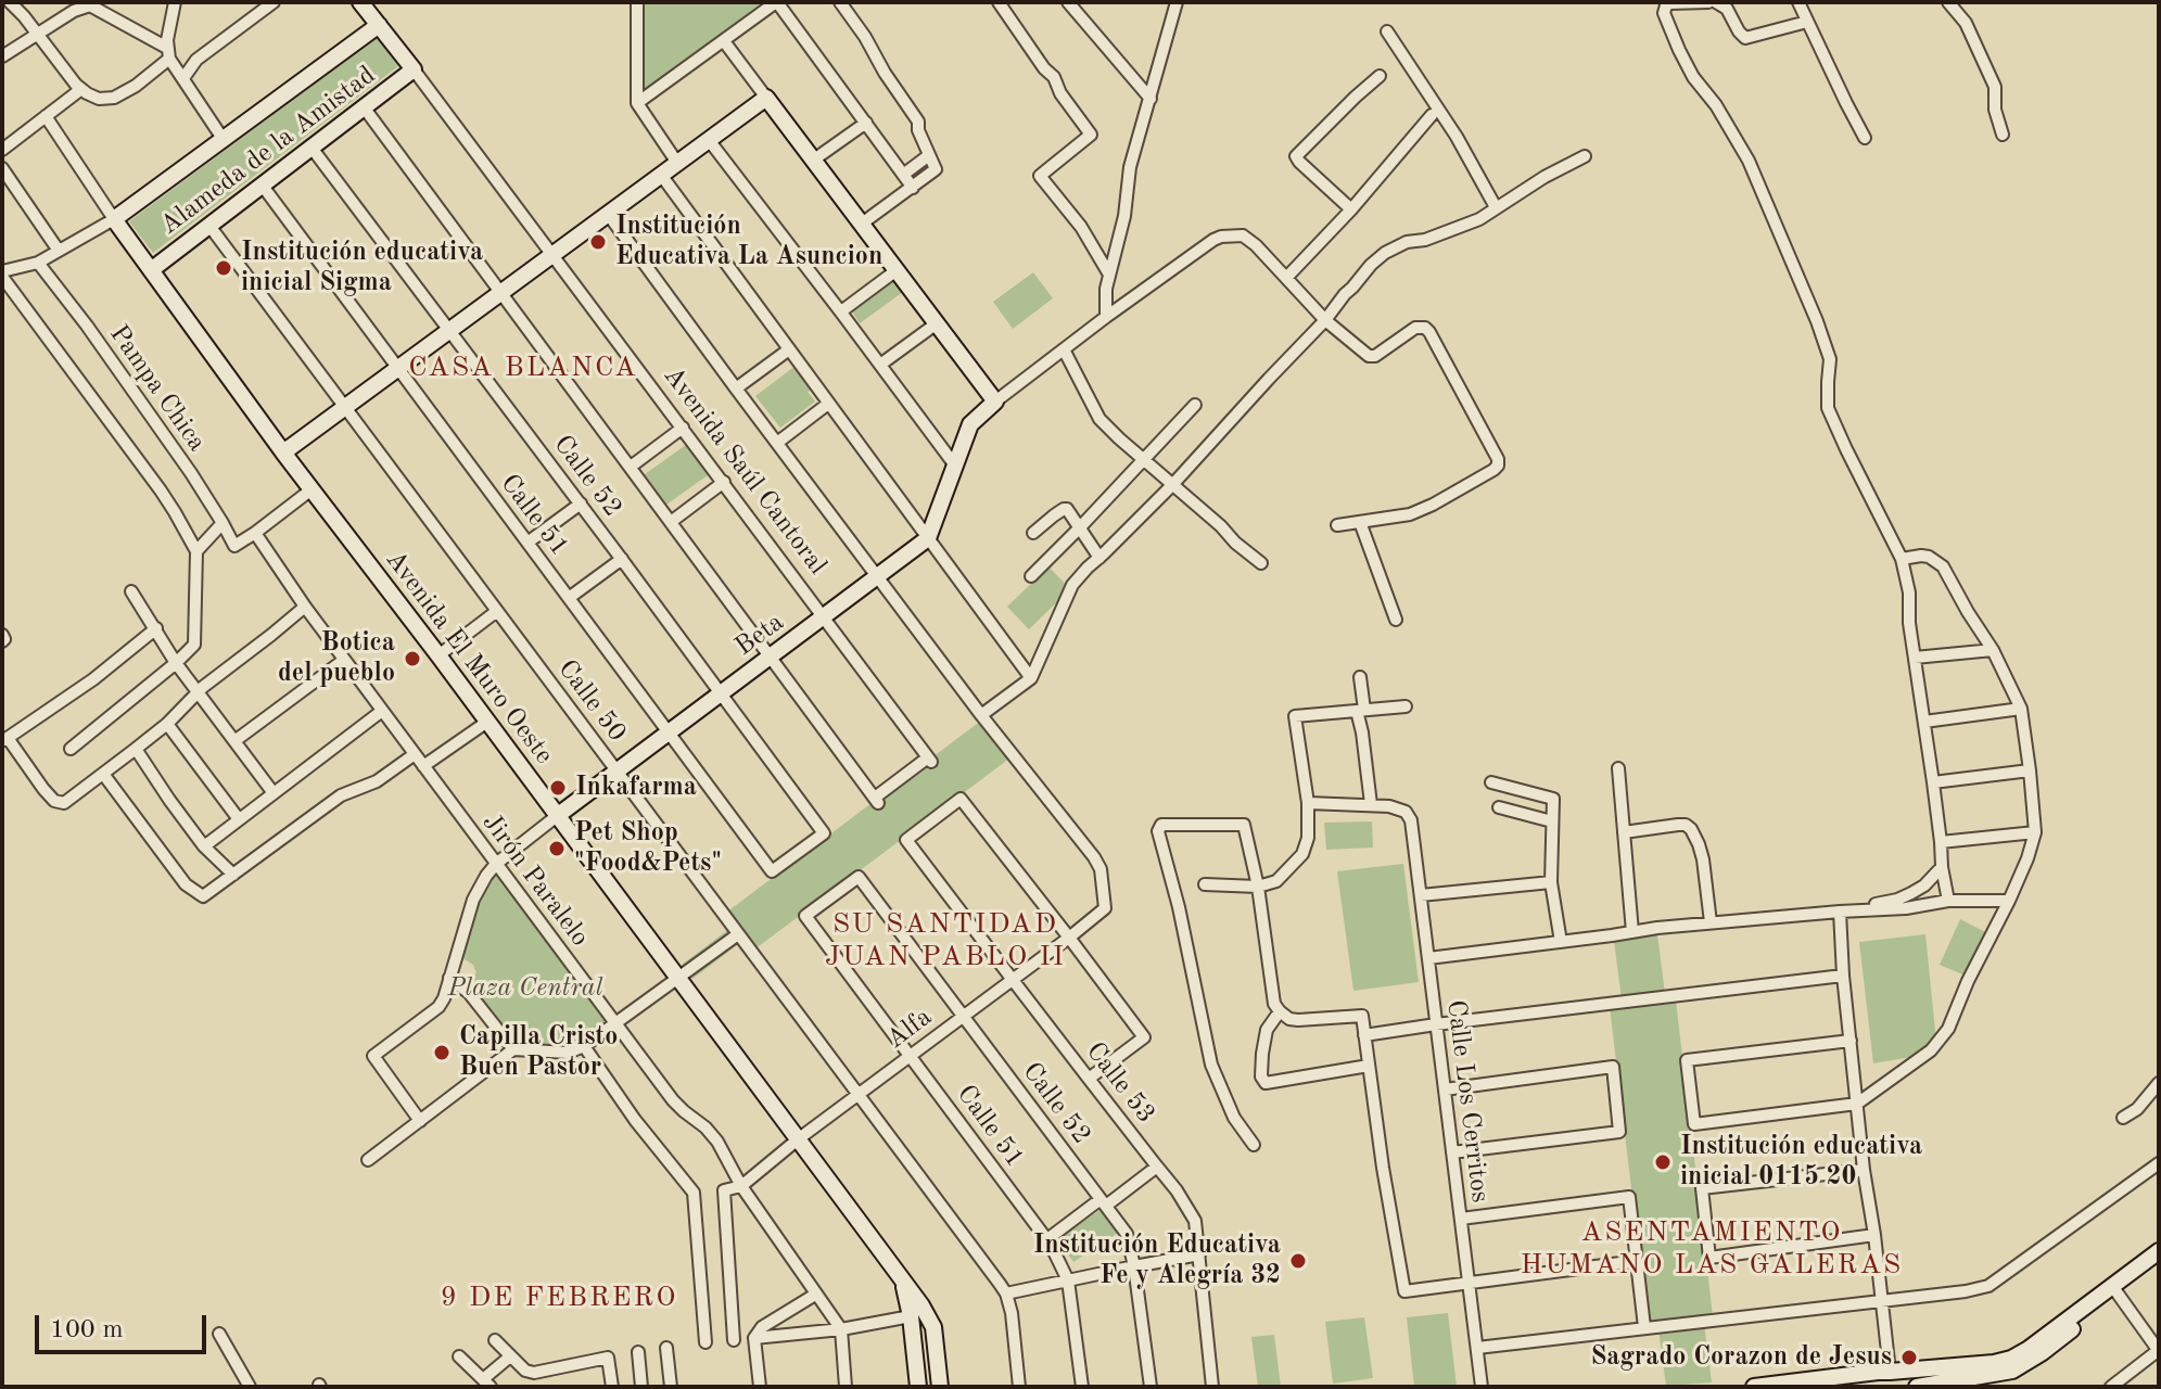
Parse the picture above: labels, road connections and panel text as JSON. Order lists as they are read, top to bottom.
{
  "streets": {
    "street": [
      "Alameda de la Amistad",
      "Pampa Chica",
      "Avenida Saúl Cantoral",
      "Calle 52",
      "Calle 51",
      "Beta",
      "Avenida El Muro Oeste",
      "Calle 50",
      "Jirón Paralelo",
      "Alfa",
      "Calle 53",
      "Calle Los Cerritos"
    ]
  },
  "crossings": [
    ["Alameda de la Amistad", "Avenida Saúl Cantoral"],
    ["Alameda de la Amistad", "Calle 52"],
    ["Alameda de la Amistad", "Calle 51"],
    ["Alameda de la Amistad", "Avenida El Muro Oeste"],
    ["Alameda de la Amistad", "Calle 50"],
    ["Pampa Chica", "Jirón Paralelo"],
    ["Avenida Saúl Cantoral", "Beta"],
    ["Calle 52", "Calle 51"],
    ["Calle 52", "Beta"],
    ["Calle 52", "Alfa"],
    ["Calle 51", "Beta"],
    ["Calle 51", "Alfa"],
    ["Beta", "Avenida El Muro Oeste"],
    ["Beta", "Calle 50"],
    ["Beta", "Jirón Paralelo"],
    ["Avenida El Muro Oeste", "Alfa"],
    ["Calle 50", "Alfa"],
    ["Jirón Paralelo", "Alfa"],
    ["Alfa", "Calle 53"]
  ],
  "districts": [
    "CASA BLANCA",
    "SU SANTIDAD JUAN PABLO II",
    "ASENTAMIENTO HUMANO LAS GALERAS",
    "9 DE FEBRERO"
  ],
  "parks": ["Plaza Central"],
  "places": [
    "Institución Educativa La Asuncion",
    "Institución educativa inicial Sigma",
    "Botica del pueblo",
    "Inkafarma",
    "Pet Shop \"Food&Pets\"",
    "Capilla Cristo Buen Pastor",
    "Institución educativa inicial 0115 20",
    "Institución Educativa Fe y Alegría 32",
    "Sagrado Corazon de Jesus"
  ],
  "scale_bar": "100 m"
}
